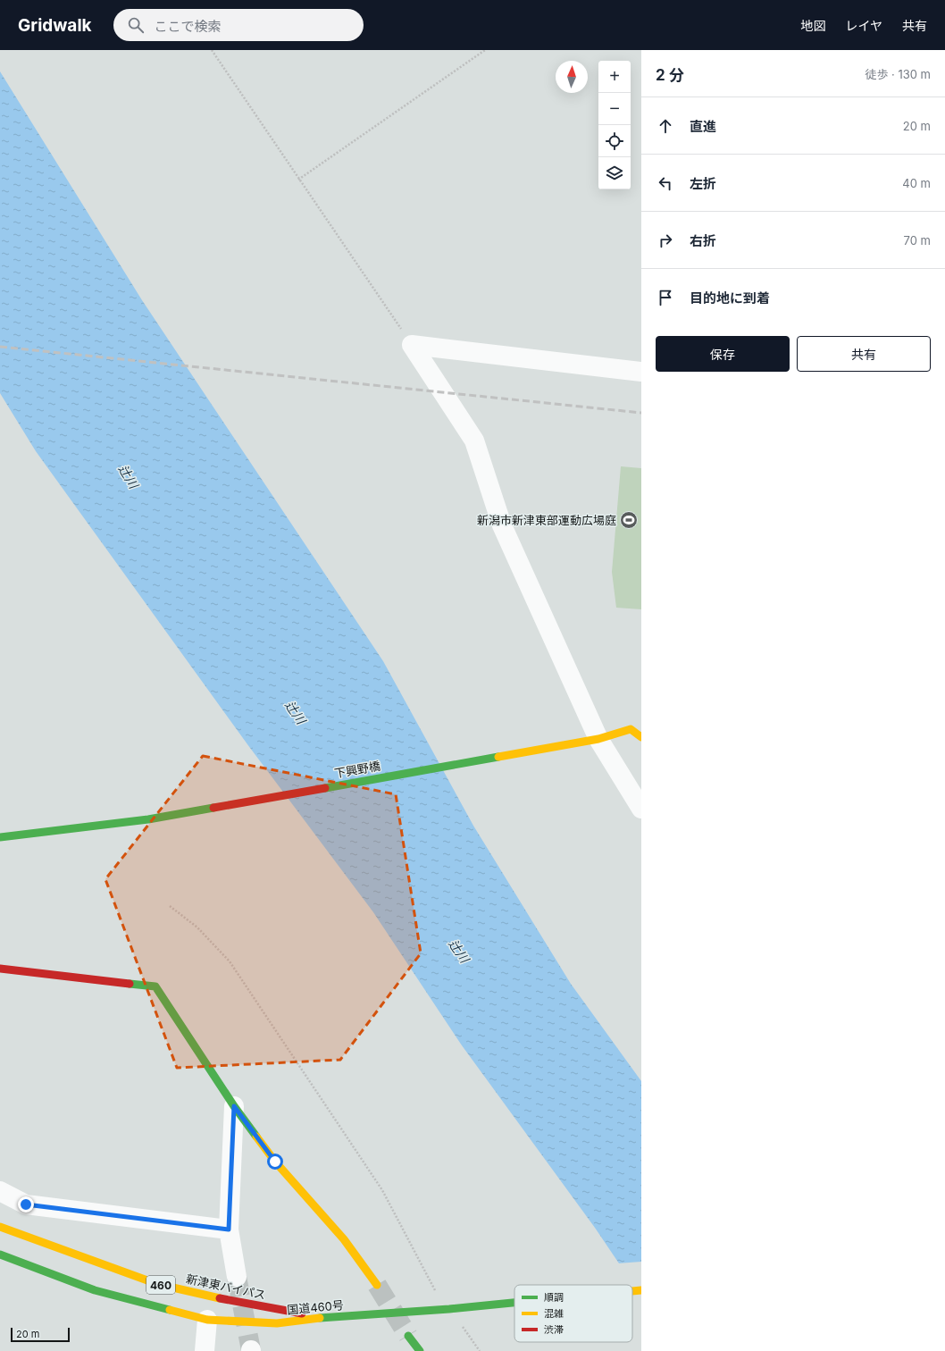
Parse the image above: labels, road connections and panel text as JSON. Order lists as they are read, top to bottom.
{
  "streets": {
    "main road": [
      "下興野橋",
      "460",
      "新津東バイパス",
      "国道460号"
    ]
  },
  "crossings": [
    ["新津東バイパス", "国道460号"]
  ],
  "water": ["辻川"],
  "places": {
    "sports": ["新潟市新津東部運動広場庭"]
  },
  "legend": ["順調", "混雑", "渋滞"],
  "scale_bar": "20 m",
  "north": "top",
  "page": {
    "header": "Gridwalk",
    "search": "ここで検索",
    "nav": ["地図", "レイヤ", "共有"],
    "heading": ["2 分", "徒歩 · 130 m"],
    "map_buttons": ["+", "−"],
    "list": [
      ["直進", "20 m"],
      ["左折", "40 m"],
      ["右折", "70 m"],
      "目的地に到着"
    ],
    "buttons": ["保存", "共有"],
    "scale": "20 m"
  }
}
